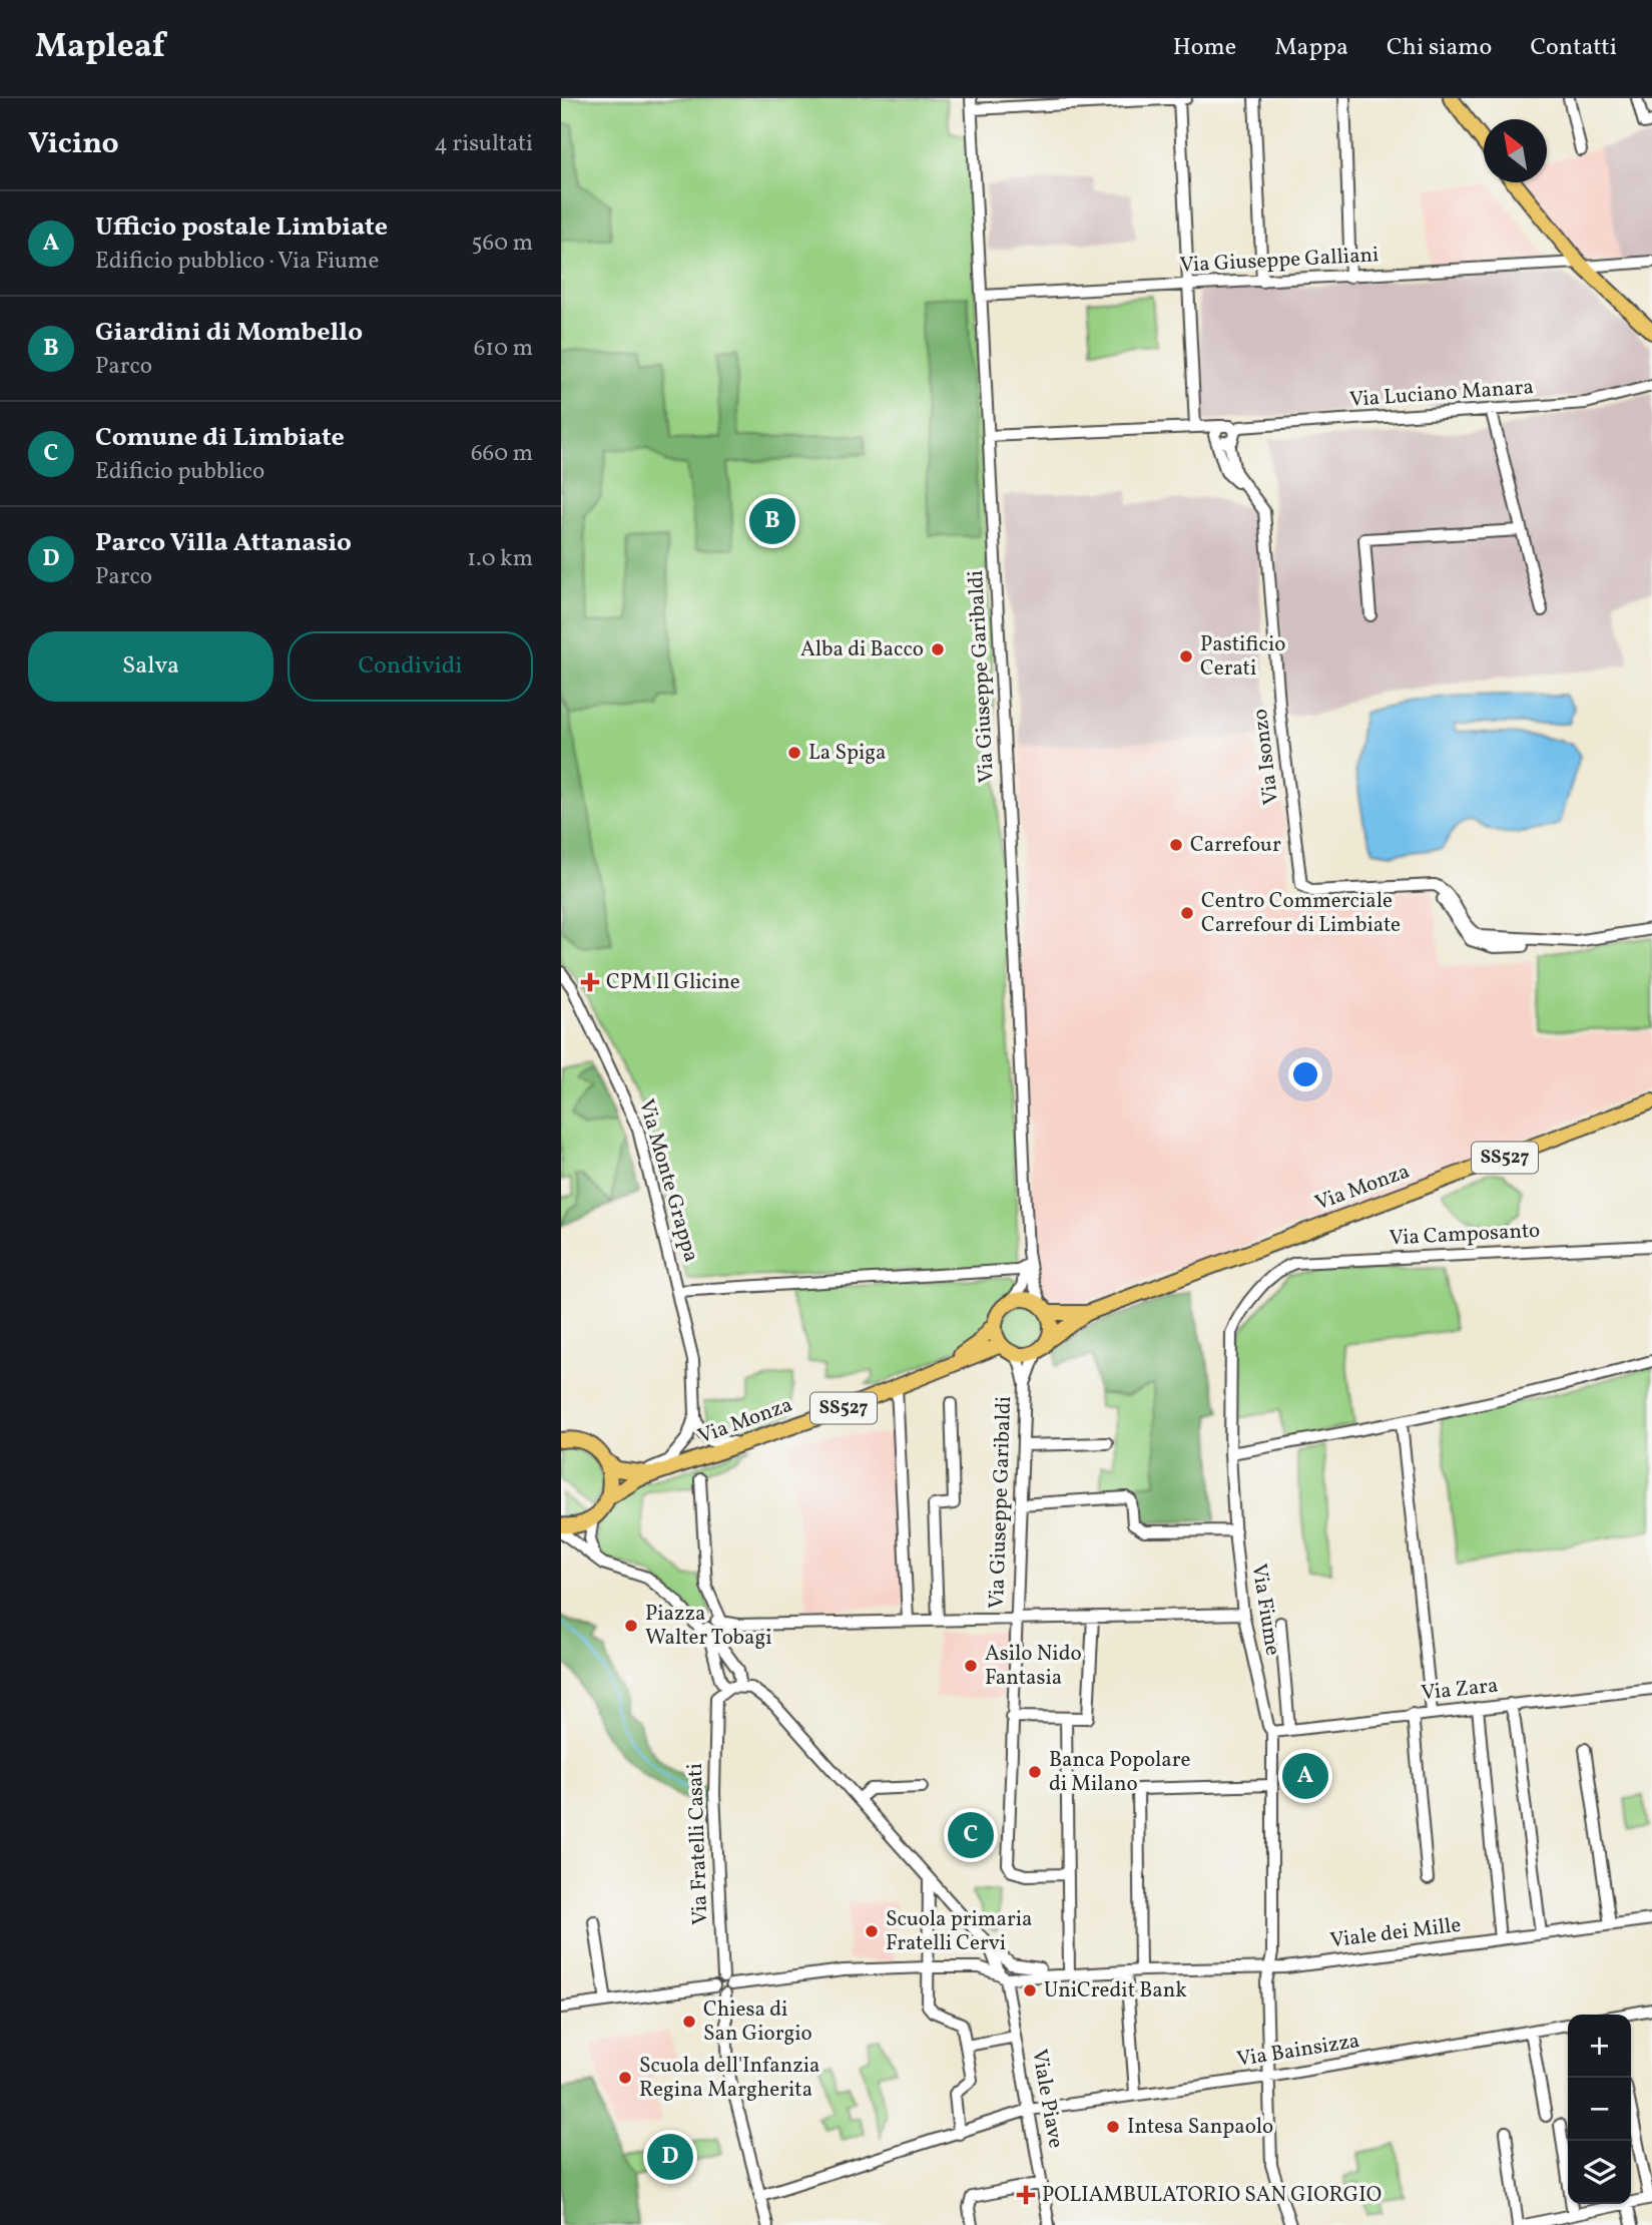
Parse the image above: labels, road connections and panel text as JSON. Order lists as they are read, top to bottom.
{
  "streets": {
    "main road": ["SS527", "Via Monza"],
    "street": [
      "Via Giuseppe Galliani",
      "Via Luciano Manara",
      "Via Giuseppe Garibaldi",
      "Via Isonzo",
      "Via Monte Grappa",
      "Via Camposanto",
      "Via Fiume",
      "Via Zara",
      "Via Fratelli Casati",
      "Viale dei Mille",
      "Via Bainsizza",
      "Viale Piave"
    ]
  },
  "crossings": [
    ["Via Giuseppe Galliani", "Via Giuseppe Garibaldi"],
    ["Via Luciano Manara", "Via Isonzo"],
    ["Via Giuseppe Garibaldi", "Via Monza"],
    ["SS527", "Via Monza"],
    ["Via Monte Grappa", "Via Monza"],
    ["Via Camposanto", "Via Fiume"],
    ["Via Fiume", "Via Zara"],
    ["Via Fiume", "Viale dei Mille"],
    ["Via Fiume", "Via Bainsizza"],
    ["Viale dei Mille", "Viale Piave"],
    ["Via Bainsizza", "Viale Piave"]
  ],
  "places": {
    "other": [
      "Alba di Bacco",
      "Pastificio Cerati",
      "La Spiga",
      "Carrefour",
      "Centro Commerciale Carrefour di Limbiate",
      "Piazza Walter Tobagi",
      "Asilo Nido Fantasia",
      "Banca Popolare di Milano",
      "Scuola primaria Fratelli Cervi",
      "UniCredit Bank",
      "Chiesa di San Giorgio",
      "Scuola dell'Infanzia Regina Margherita",
      "Intesa Sanpaolo"
    ],
    "health": ["CPM Il Glicine", "POLIAMBULATORIO SAN GIORGIO"]
  },
  "north": "top left",
  "page": {
    "header": "Mapleaf",
    "nav": [
      "Home",
      "Mappa",
      "Chi siamo",
      "Contatti"
    ],
    "heading": ["Vicino", "4 risultati"],
    "list": [
      {
        "mark": "A",
        "name": "Ufficio postale Limbiate",
        "note": "Edificio pubblico · Via Fiume",
        "value": "560 m"
      },
      {
        "mark": "B",
        "name": "Giardini di Mombello",
        "note": "Parco",
        "value": "610 m"
      },
      {
        "mark": "C",
        "name": "Comune di Limbiate",
        "note": "Edificio pubblico",
        "value": "660 m"
      },
      {
        "mark": "D",
        "name": "Parco Villa Attanasio",
        "note": "Parco",
        "value": "1.0 km"
      }
    ],
    "pins": [
      "B",
      "A",
      "C",
      "D"
    ],
    "buttons": ["Salva", "Condividi"],
    "map_buttons": ["+", "−"]
  }
}
